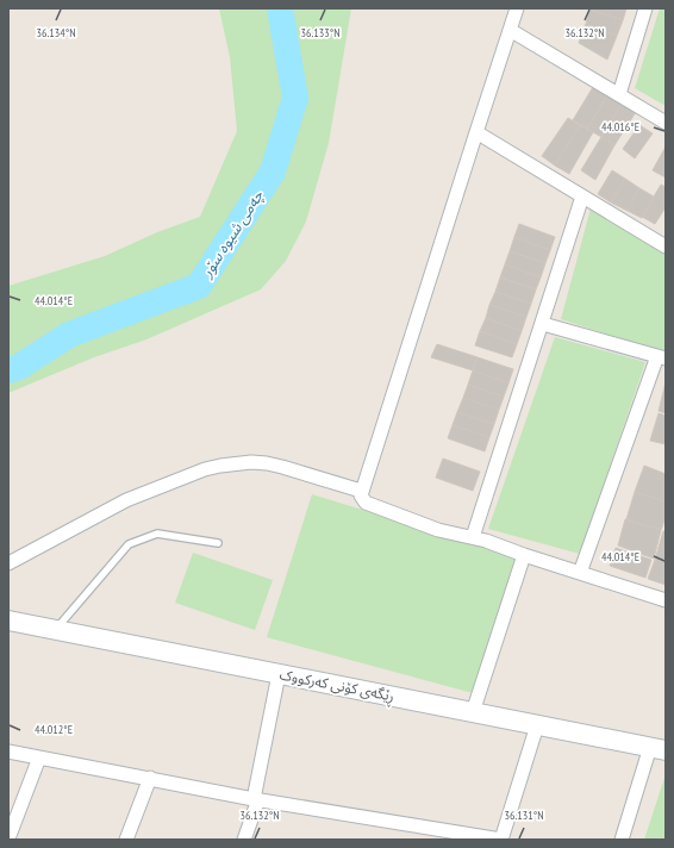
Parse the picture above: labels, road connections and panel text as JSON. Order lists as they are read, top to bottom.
{
  "streets": {
    "street": ["ڕێگەی کۆنی کەرکووک"]
  },
  "water": ["چەمی شیوە سۆر"],
  "coordinates": [
    "36.134°N",
    "36.133°N",
    "36.132°N",
    "44.016°E",
    "44.014°E",
    "44.012°E",
    "36.131°N"
  ]
}
